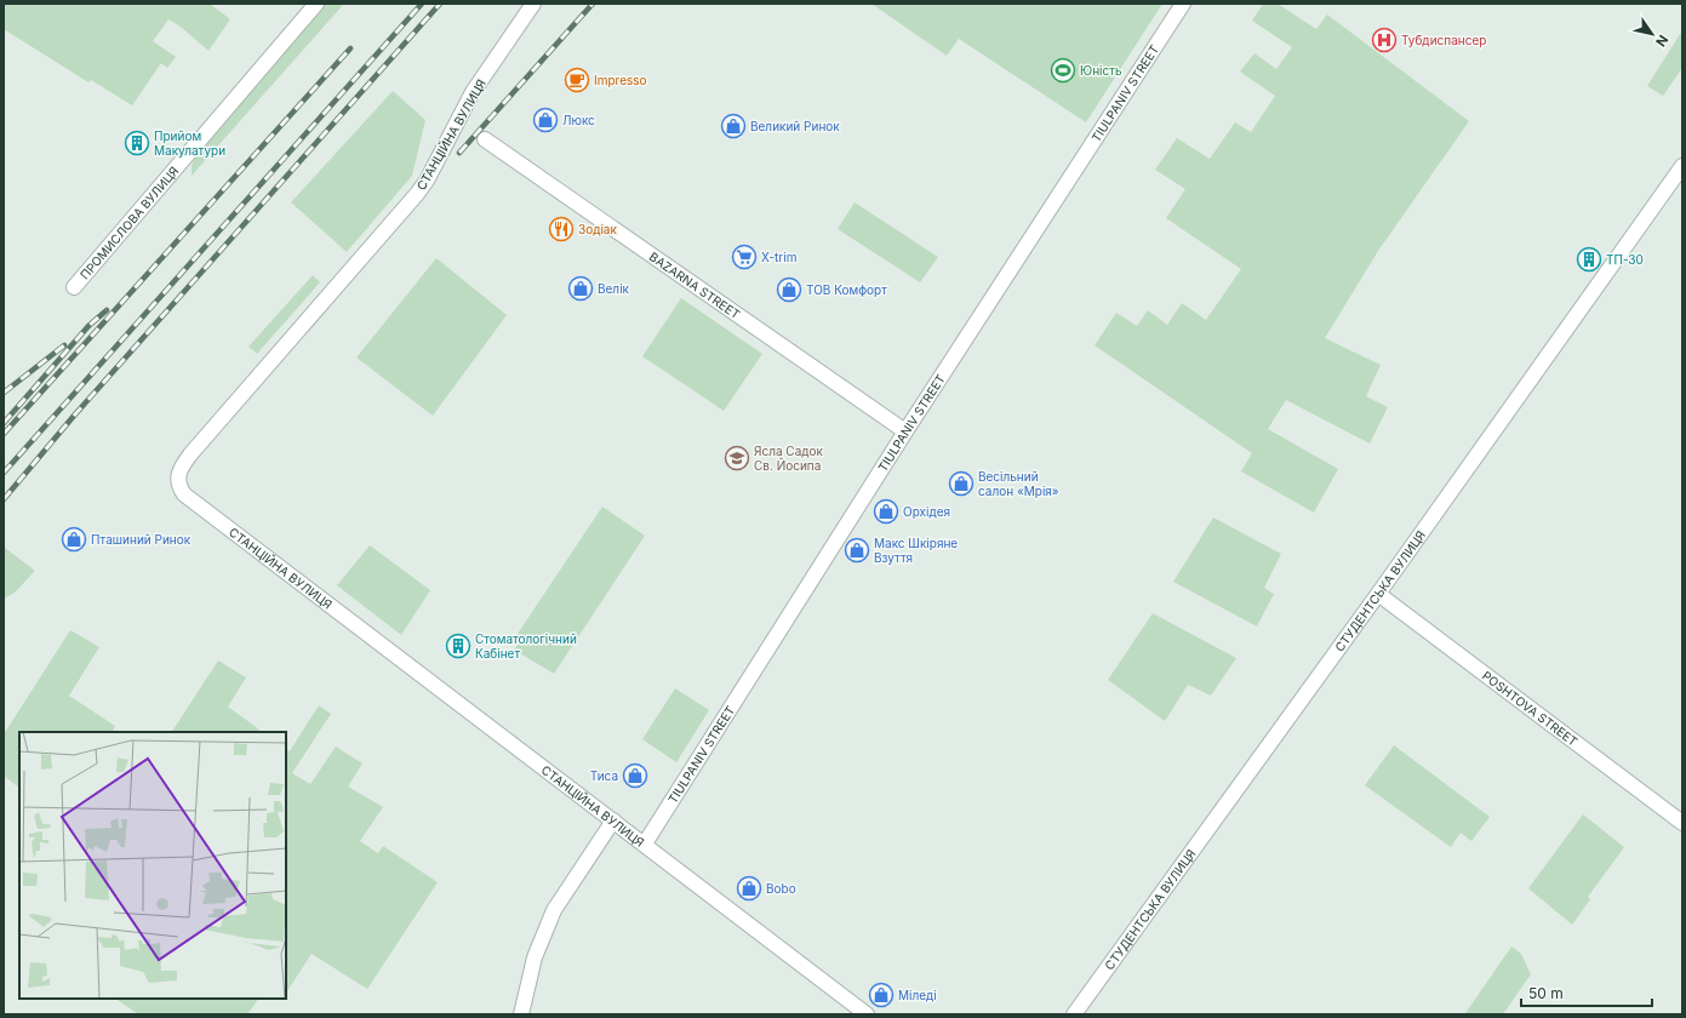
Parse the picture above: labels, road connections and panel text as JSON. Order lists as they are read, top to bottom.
{
  "streets": {
    "street": [
      "TIULPANIV STREET",
      "СТАНЦІЙНА ВУЛИЦЯ",
      "ПРОМИСЛОВА ВУЛИЦЯ",
      "BAZARNA STREET",
      "СТУДЕНТСЬКА ВУЛИЦЯ",
      "POSHTOVA STREET"
    ]
  },
  "crossings": [
    ["TIULPANIV STREET", "СТАНЦІЙНА ВУЛИЦЯ"],
    ["TIULPANIV STREET", "BAZARNA STREET"],
    ["СТУДЕНТСЬКА ВУЛИЦЯ", "POSHTOVA STREET"]
  ],
  "places": {
    "hospital": ["Тубдиспансер"],
    "sports": ["Юність"],
    "cafe": ["Impresso"],
    "shop": [
      "Люкс",
      "Великий Ринок",
      "Велік",
      "ТОВ Комфорт",
      "Весільний салон «Мрія»",
      "Орхідея",
      "Пташиний Ринок",
      "Макс Шкіряне Взуття",
      "Тиса",
      "Bobo",
      "Міледі"
    ],
    "building": ["Прийом Макулатури", "ТП-30", "Стоматологічний Кабінет"],
    "restaurant": ["Зодіак"],
    "supermarket": ["X-trim"],
    "school or university": ["Ясла Садок Св. Йосипа"]
  },
  "scale_bar": "50 m",
  "north": "bottom right"
}
